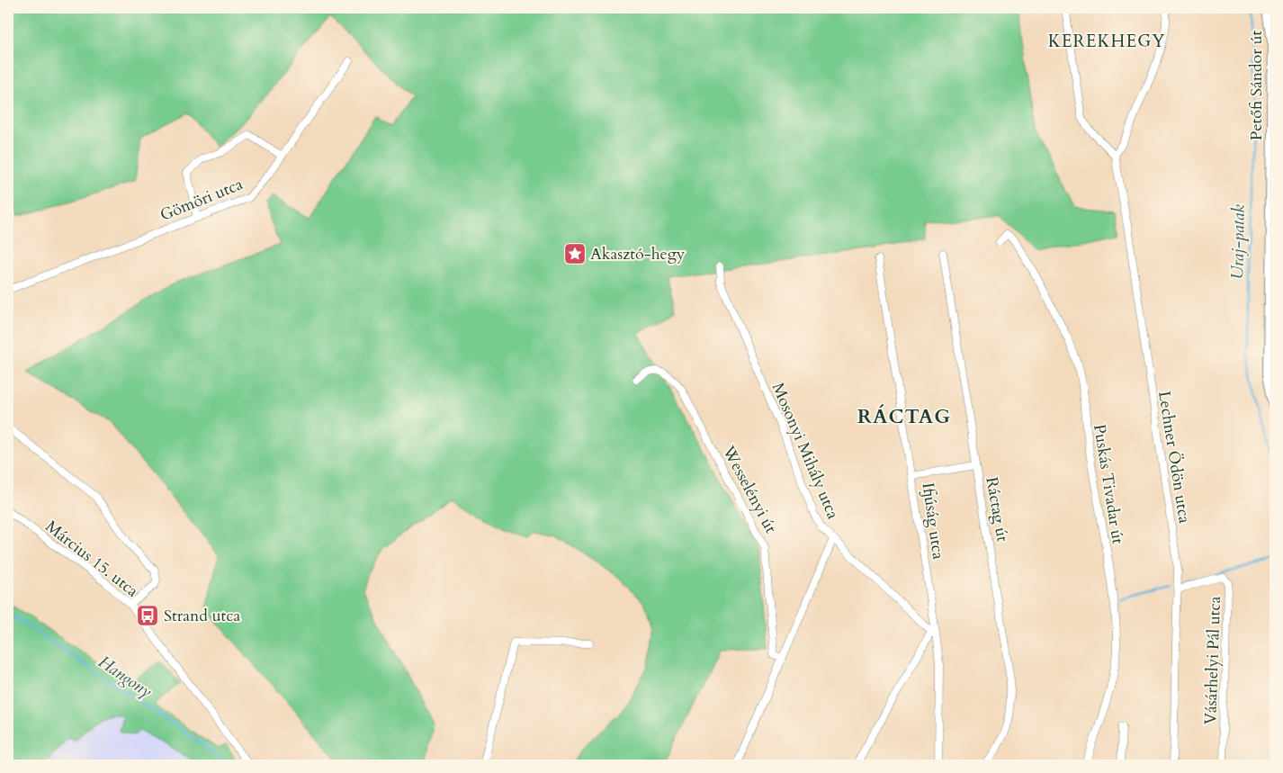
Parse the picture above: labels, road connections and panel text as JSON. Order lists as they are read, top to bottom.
{
  "streets": {
    "street": [
      "Petőfi Sándor út",
      "Gömöri utca",
      "Mosonyi Mihály utca",
      "Lechner Ödön utca",
      "Puskás Tivadar út",
      "Wesselényi út",
      "Ráctag út",
      "Ifjúság utca",
      "Március 15. utca",
      "Vásárhelyi Pál utca"
    ]
  },
  "crossings": [
    ["Mosonyi Mihály utca", "Wesselényi út"],
    ["Lechner Ödön utca", "Vásárhelyi Pál utca"]
  ],
  "districts": ["KEREKHEGY", "RÁCTAG"],
  "water": ["Uraj-patak", "Hangony"],
  "places": {
    "place": ["Akasztó-hegy"],
    "bus stop": ["Strand utca"]
  }
}
